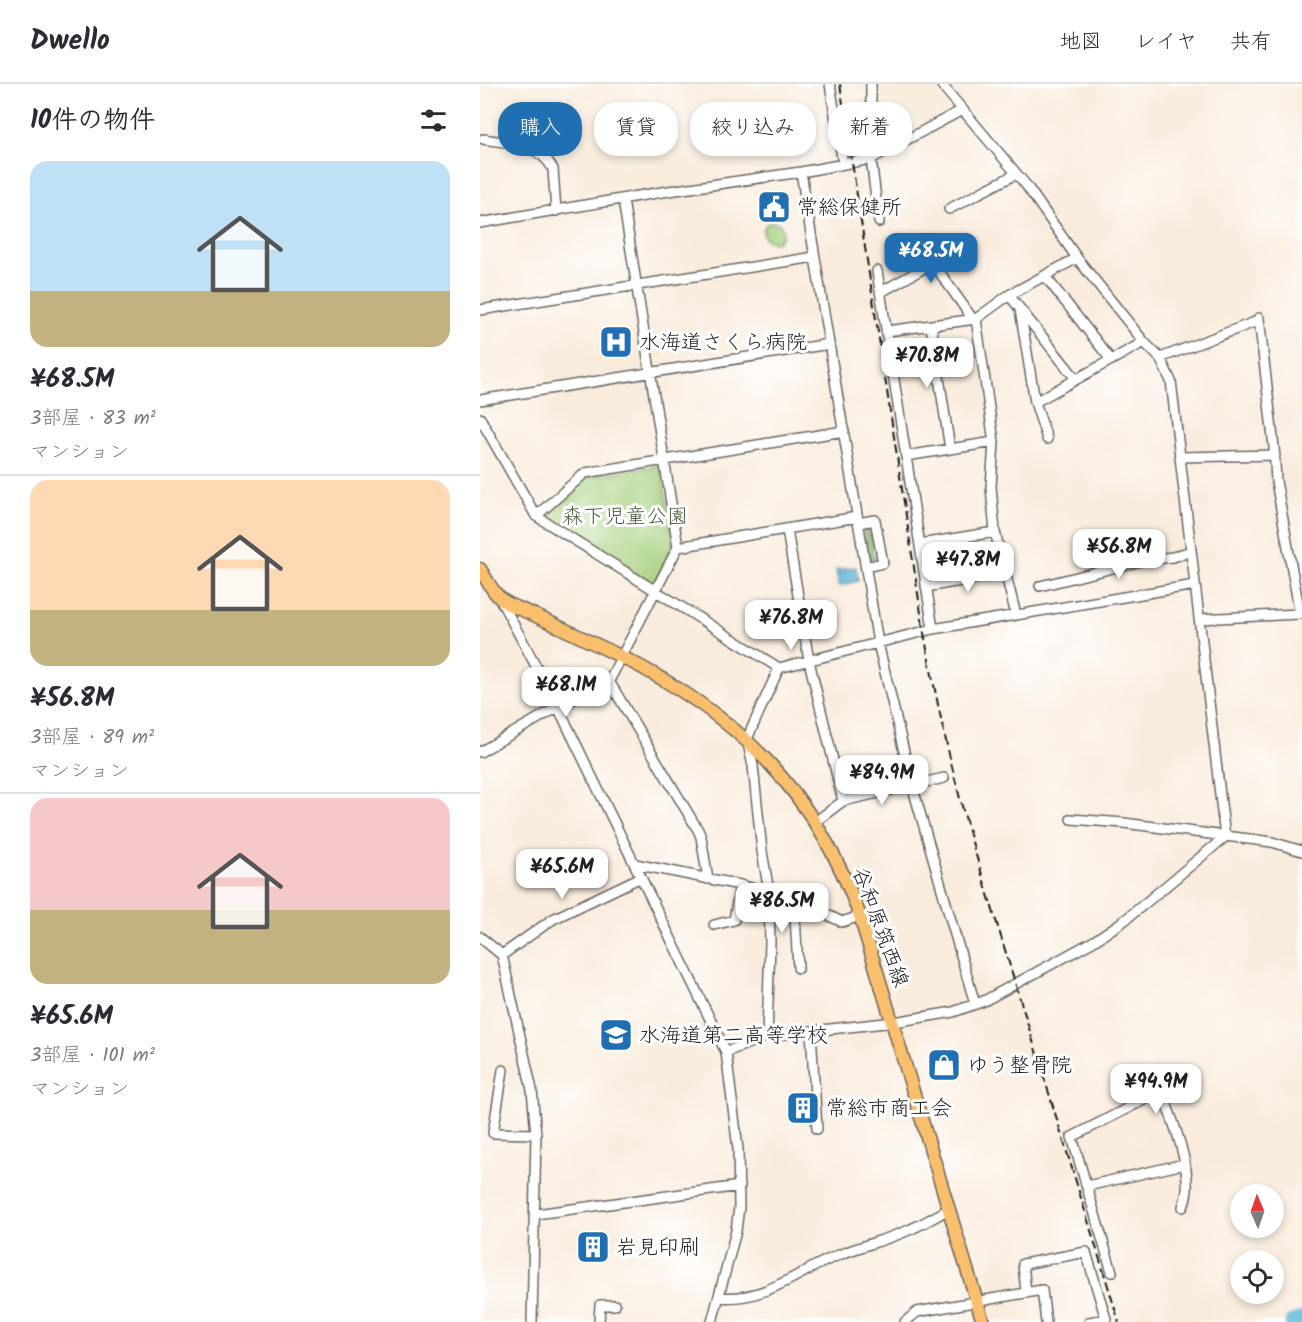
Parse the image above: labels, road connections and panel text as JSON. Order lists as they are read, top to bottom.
{
  "streets": {
    "main road": ["谷和原筑西線"]
  },
  "parks": ["森下児童公園"],
  "places": {
    "public building": ["常総保健所"],
    "hospital": ["水海道さくら病院"],
    "school or university": ["水海道第二高等学校"],
    "shop": ["ゆう整骨院"],
    "building": ["常総市商工会", "岩見印刷"]
  },
  "north": "top",
  "page": {
    "header": "Dwello",
    "nav": ["地図", "レイヤ", "共有"],
    "heading": "10件の物件",
    "chip": [
      "購入",
      "賃貸",
      "絞り込み",
      "新着"
    ],
    "list": [
      {
        "name": "¥68.5M",
        "note": "3部屋 · 83 m² · マンション"
      },
      {
        "name": "¥56.8M",
        "note": "3部屋 · 89 m² · マンション"
      },
      {
        "name": "¥65.6M",
        "note": "3部屋 · 101 m² · マンション"
      }
    ],
    "price": [
      "¥68.5M",
      "¥70.8M",
      "¥56.8M",
      "¥47.8M",
      "¥76.8M",
      "¥68.1M",
      "¥84.9M",
      "¥65.6M",
      "¥86.5M",
      "¥94.9M"
    ]
  }
}
